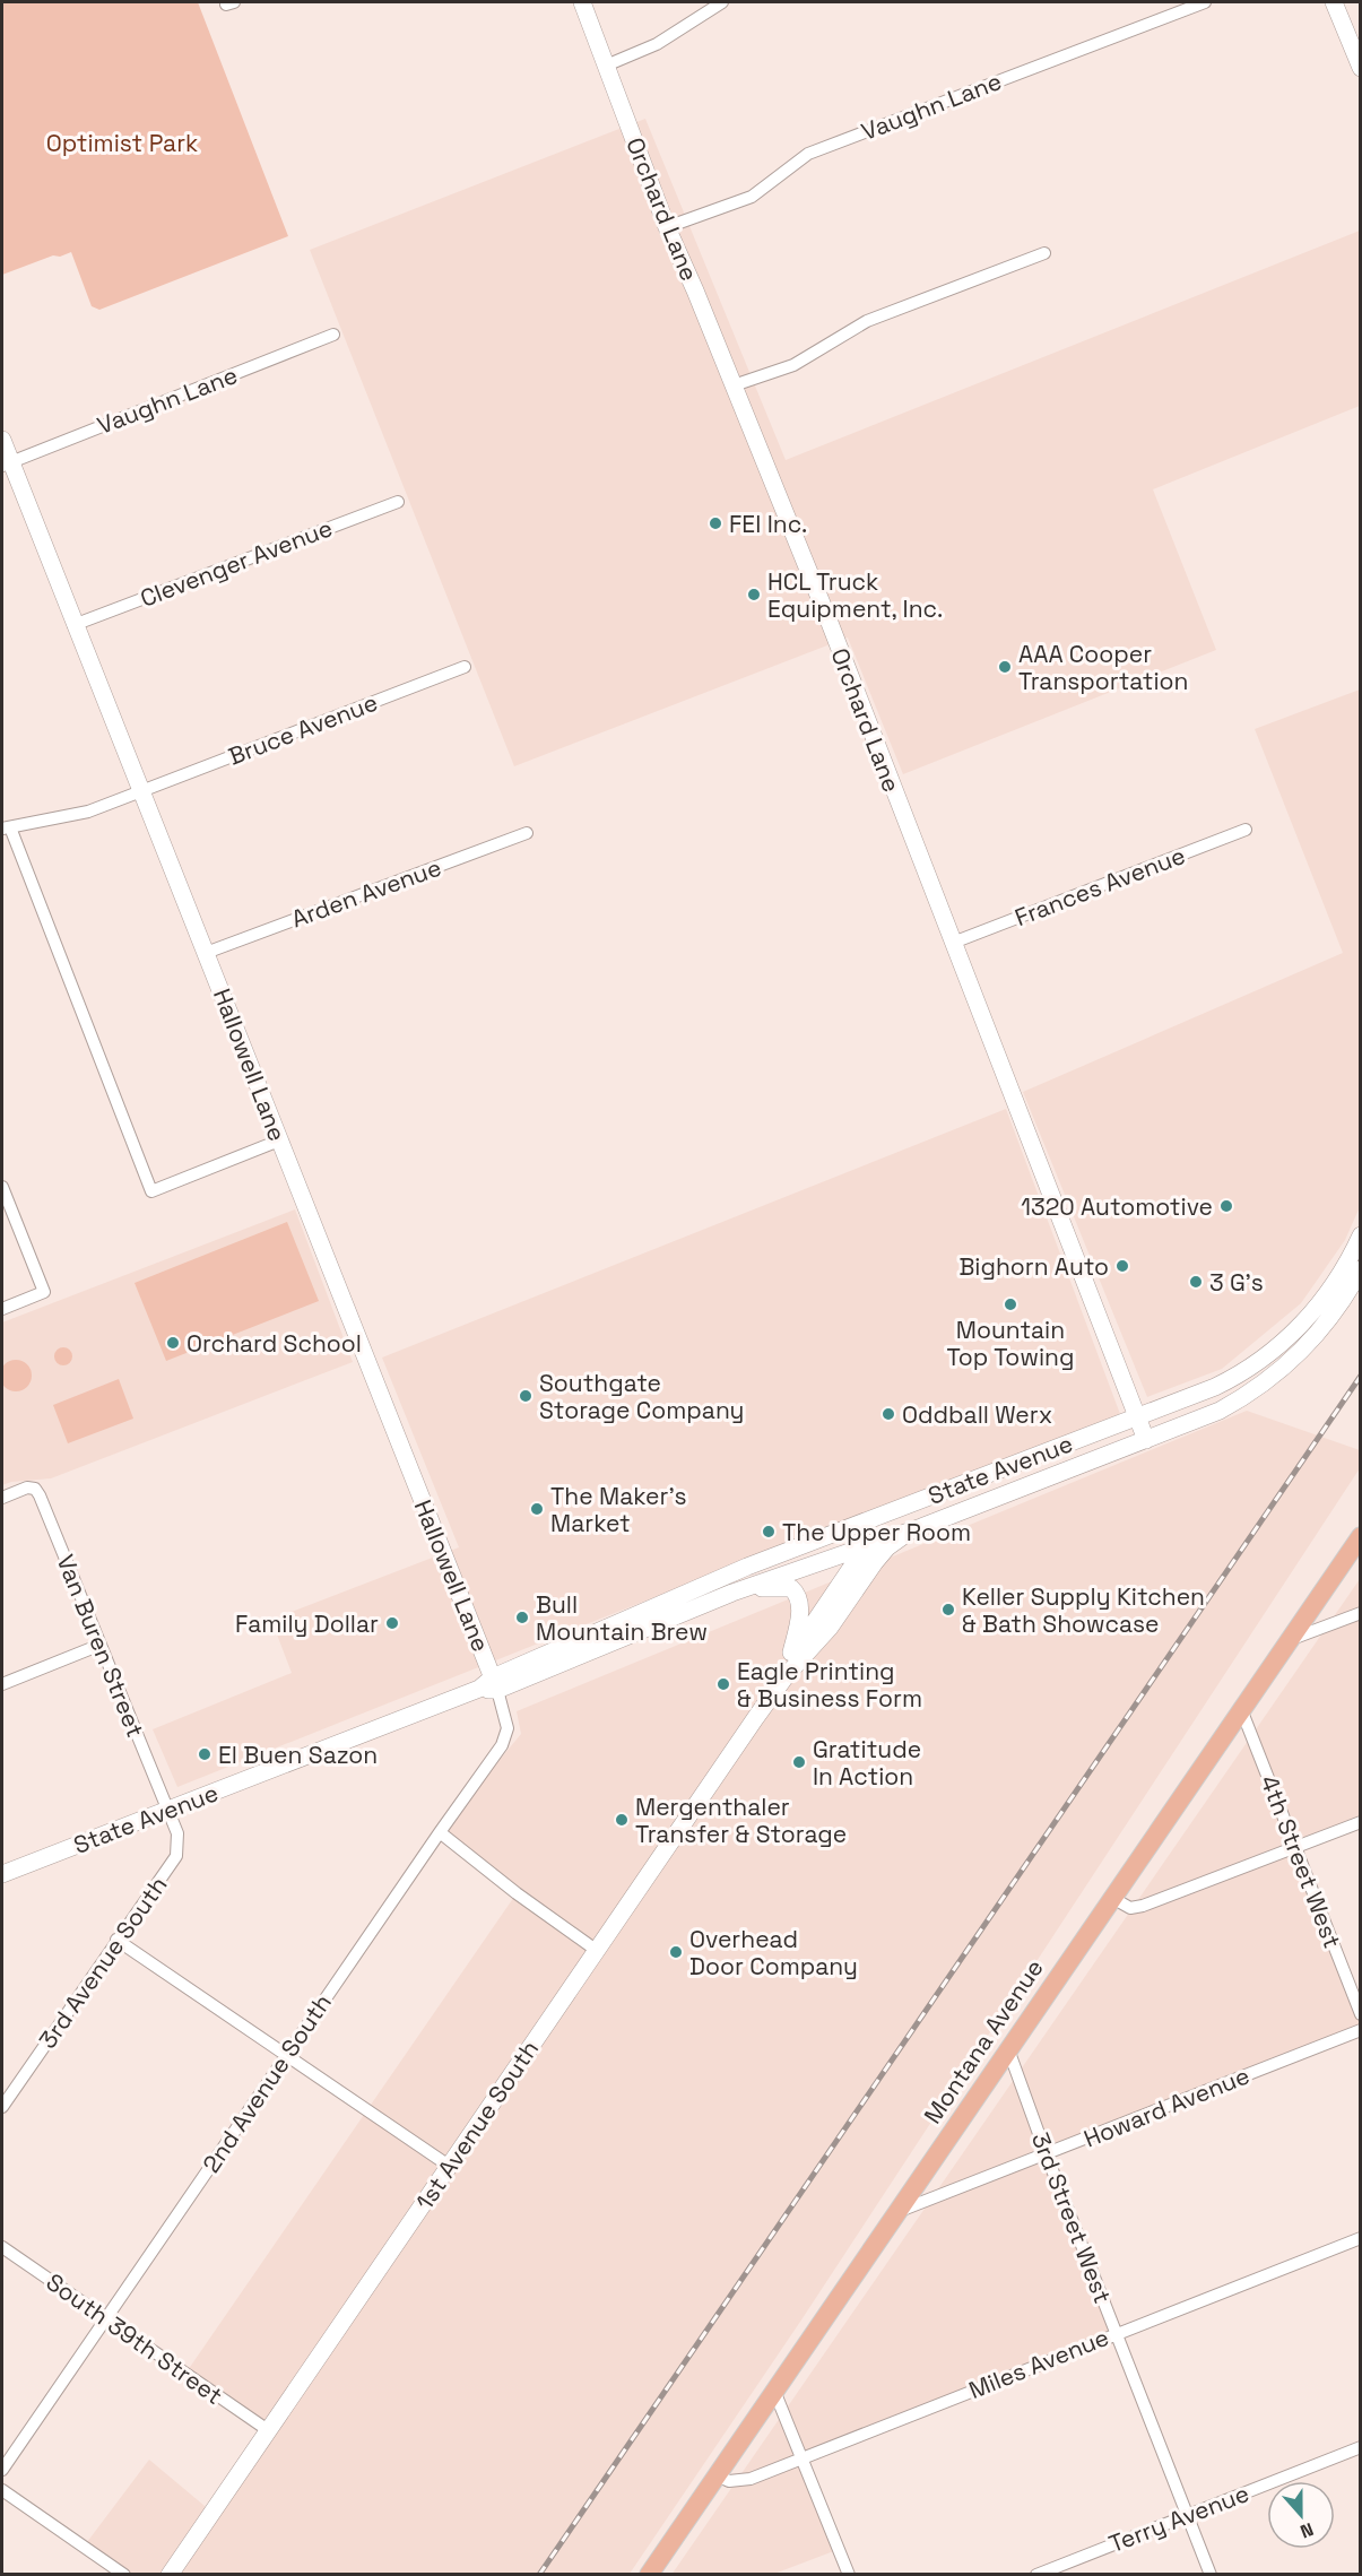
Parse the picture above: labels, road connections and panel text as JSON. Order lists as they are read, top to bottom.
{
  "streets": {
    "main road": ["Montana Avenue"],
    "street": [
      "Vaughn Lane",
      "Orchard Lane",
      "Clevenger Avenue",
      "Bruce Avenue",
      "Frances Avenue",
      "Arden Avenue",
      "Hallowell Lane",
      "State Avenue",
      "Van Buren Street",
      "4th Street West",
      "3rd Avenue South",
      "2nd Avenue South",
      "Howard Avenue",
      "1st Avenue South",
      "3rd Street West",
      "South 39th Street",
      "Miles Avenue",
      "Terry Avenue"
    ]
  },
  "crossings": [
    ["Vaughn Lane", "Orchard Lane"],
    ["Vaughn Lane", "Hallowell Lane"],
    ["Orchard Lane", "Frances Avenue"],
    ["Orchard Lane", "State Avenue"],
    ["Clevenger Avenue", "Hallowell Lane"],
    ["Bruce Avenue", "Hallowell Lane"],
    ["Arden Avenue", "Hallowell Lane"],
    ["Hallowell Lane", "State Avenue"],
    ["Hallowell Lane", "2nd Avenue South"],
    ["State Avenue", "Van Buren Street"],
    ["State Avenue", "3rd Avenue South"],
    ["State Avenue", "2nd Avenue South"],
    ["State Avenue", "1st Avenue South"],
    ["Van Buren Street", "3rd Avenue South"],
    ["4th Street West", "Montana Avenue"],
    ["Montana Avenue", "Howard Avenue"],
    ["Montana Avenue", "3rd Street West"],
    ["Montana Avenue", "Miles Avenue"],
    ["2nd Avenue South", "South 39th Street"],
    ["Howard Avenue", "3rd Street West"],
    ["1st Avenue South", "South 39th Street"],
    ["3rd Street West", "Miles Avenue"],
    ["3rd Street West", "Terry Avenue"]
  ],
  "parks": ["Optimist Park"],
  "places": [
    "FEI Inc.",
    "HCL Truck Equipment, Inc.",
    "AAA Cooper Transportation",
    "1320 Automotive",
    "Bighorn Auto",
    "3 G's",
    "Mountain Top Towing",
    "Orchard School",
    "Southgate Storage Company",
    "Oddball Werx",
    "The Maker's Market",
    "The Upper Room",
    "Keller Supply Kitchen & Bath Showcase",
    "Bull Mountain Brew",
    "Family Dollar",
    "Eagle Printing & Business Form",
    "El Buen Sazon",
    "Gratitude In Action",
    "Mergenthaler Transfer & Storage",
    "Overhead Door Company"
  ],
  "north": "bottom"
}
